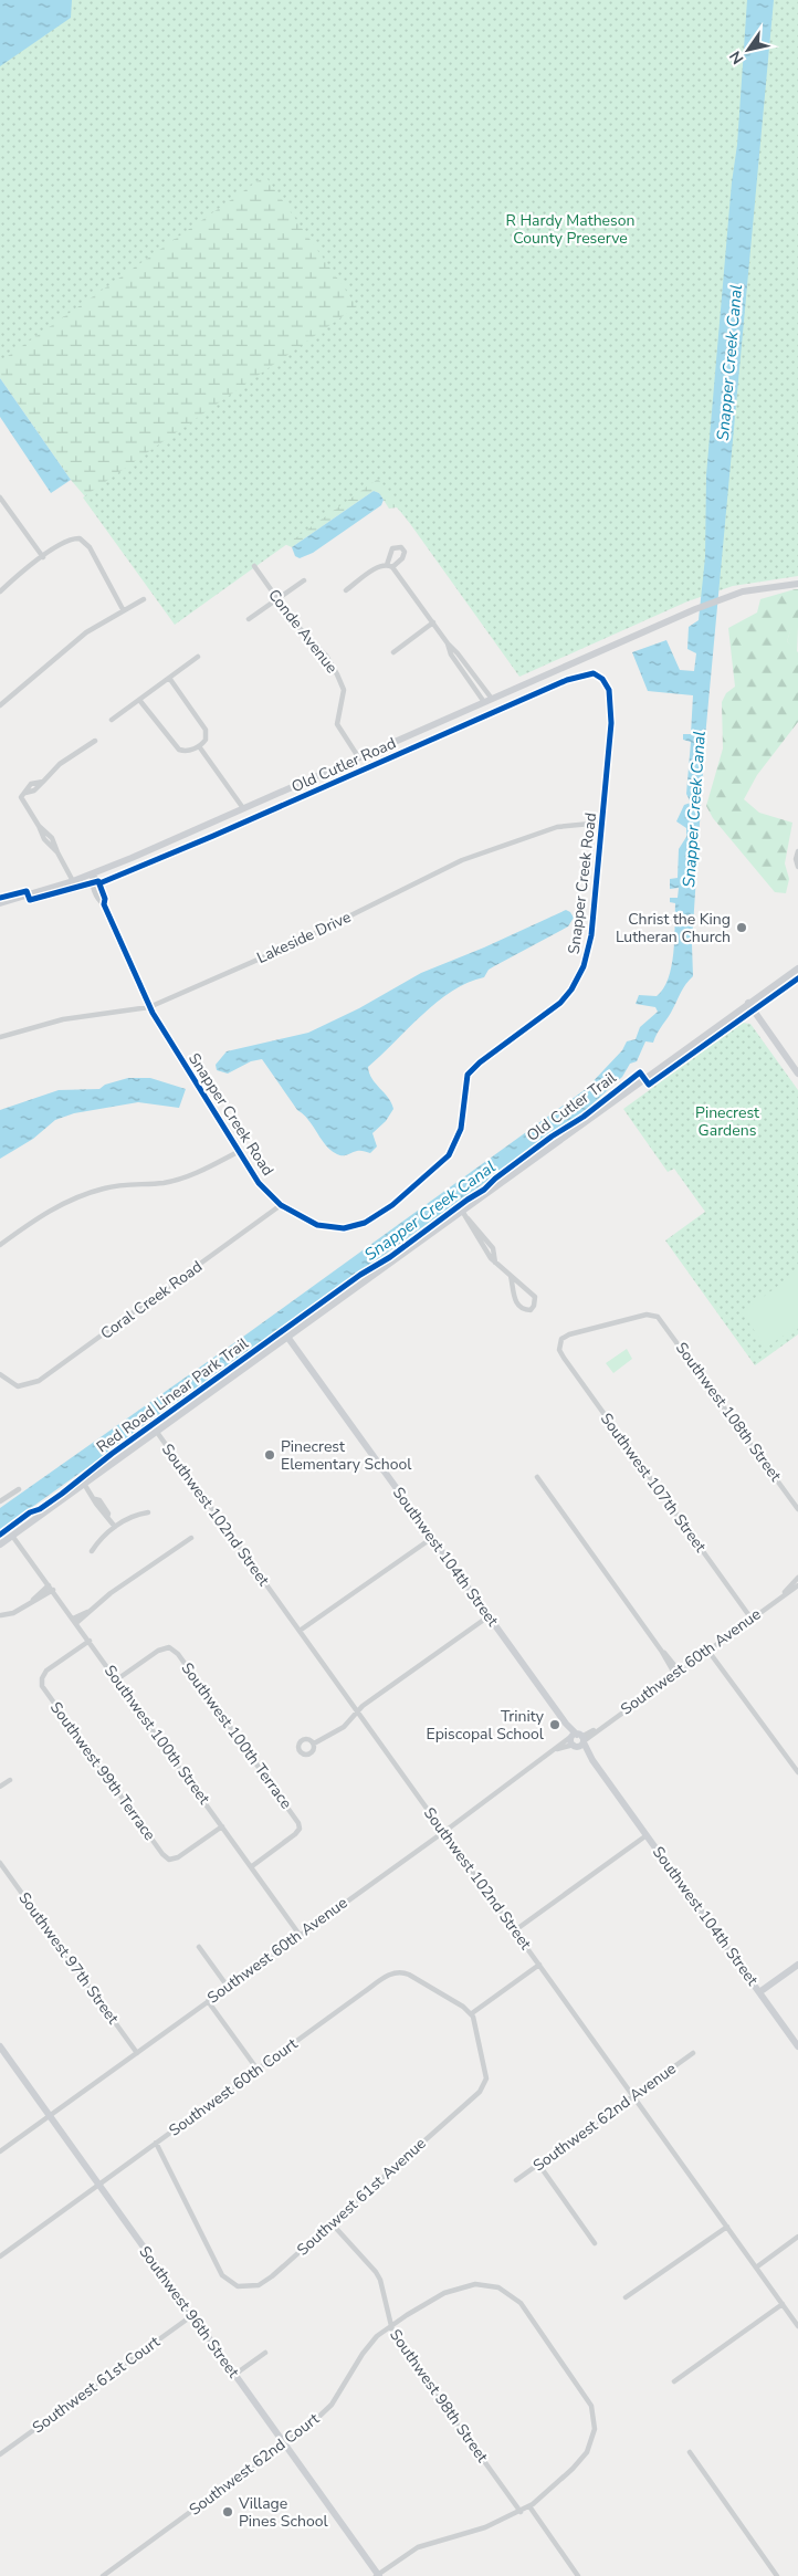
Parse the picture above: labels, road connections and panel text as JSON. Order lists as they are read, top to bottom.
{
  "streets": {
    "main road": ["Old Cutler Road", "Southwest 104th Street", "Southwest 96th Street"],
    "street": [
      "Conde Avenue",
      "Snapper Creek Road",
      "Lakeside Drive",
      "Coral Creek Road",
      "Southwest 108th Street",
      "Southwest 107th Street",
      "Southwest 102nd Street",
      "Southwest 60th Avenue",
      "Southwest 100th Street",
      "Southwest 100th Terrace",
      "Southwest 99th Terrace",
      "Southwest 97th Street",
      "Southwest 60th Court",
      "Southwest 62nd Avenue",
      "Southwest 61st Avenue",
      "Southwest 61st Court",
      "Southwest 98th Street",
      "Southwest 62nd Court"
    ],
    "cycle path": ["Old Cutler Trail"]
  },
  "crossings": [
    ["Conde Avenue", "Old Cutler Road"],
    ["Old Cutler Road", "Snapper Creek Road"],
    ["Snapper Creek Road", "Lakeside Drive"],
    ["Snapper Creek Road", "Coral Creek Road"],
    ["Southwest 108th Street", "Southwest 107th Street"],
    ["Southwest 107th Street", "Southwest 60th Avenue"],
    ["Southwest 102nd Street", "Southwest 60th Avenue"],
    ["Southwest 102nd Street", "Southwest 62nd Avenue"],
    ["Southwest 104th Street", "Southwest 60th Avenue"],
    ["Southwest 60th Avenue", "Southwest 100th Street"],
    ["Southwest 60th Avenue", "Southwest 97th Street"],
    ["Southwest 60th Avenue", "Southwest 96th Street"],
    ["Southwest 100th Street", "Southwest 100th Terrace"],
    ["Southwest 100th Street", "Southwest 99th Terrace"],
    ["Southwest 60th Court", "Southwest 61st Avenue"],
    ["Southwest 60th Court", "Southwest 96th Street"],
    ["Southwest 61st Avenue", "Southwest 98th Street"],
    ["Southwest 96th Street", "Southwest 61st Court"],
    ["Southwest 96th Street", "Southwest 62nd Court"],
    ["Southwest 98th Street", "Southwest 62nd Court"]
  ],
  "water": ["Snapper Creek Canal"],
  "parks": ["R Hardy Matheson County Preserve", "Pinecrest Gardens"],
  "places": [
    "Christ the King Lutheran Church",
    "Pinecrest Elementary School",
    "Trinity Episcopal School",
    "Village Pines School"
  ],
  "north": "bottom left"
}
